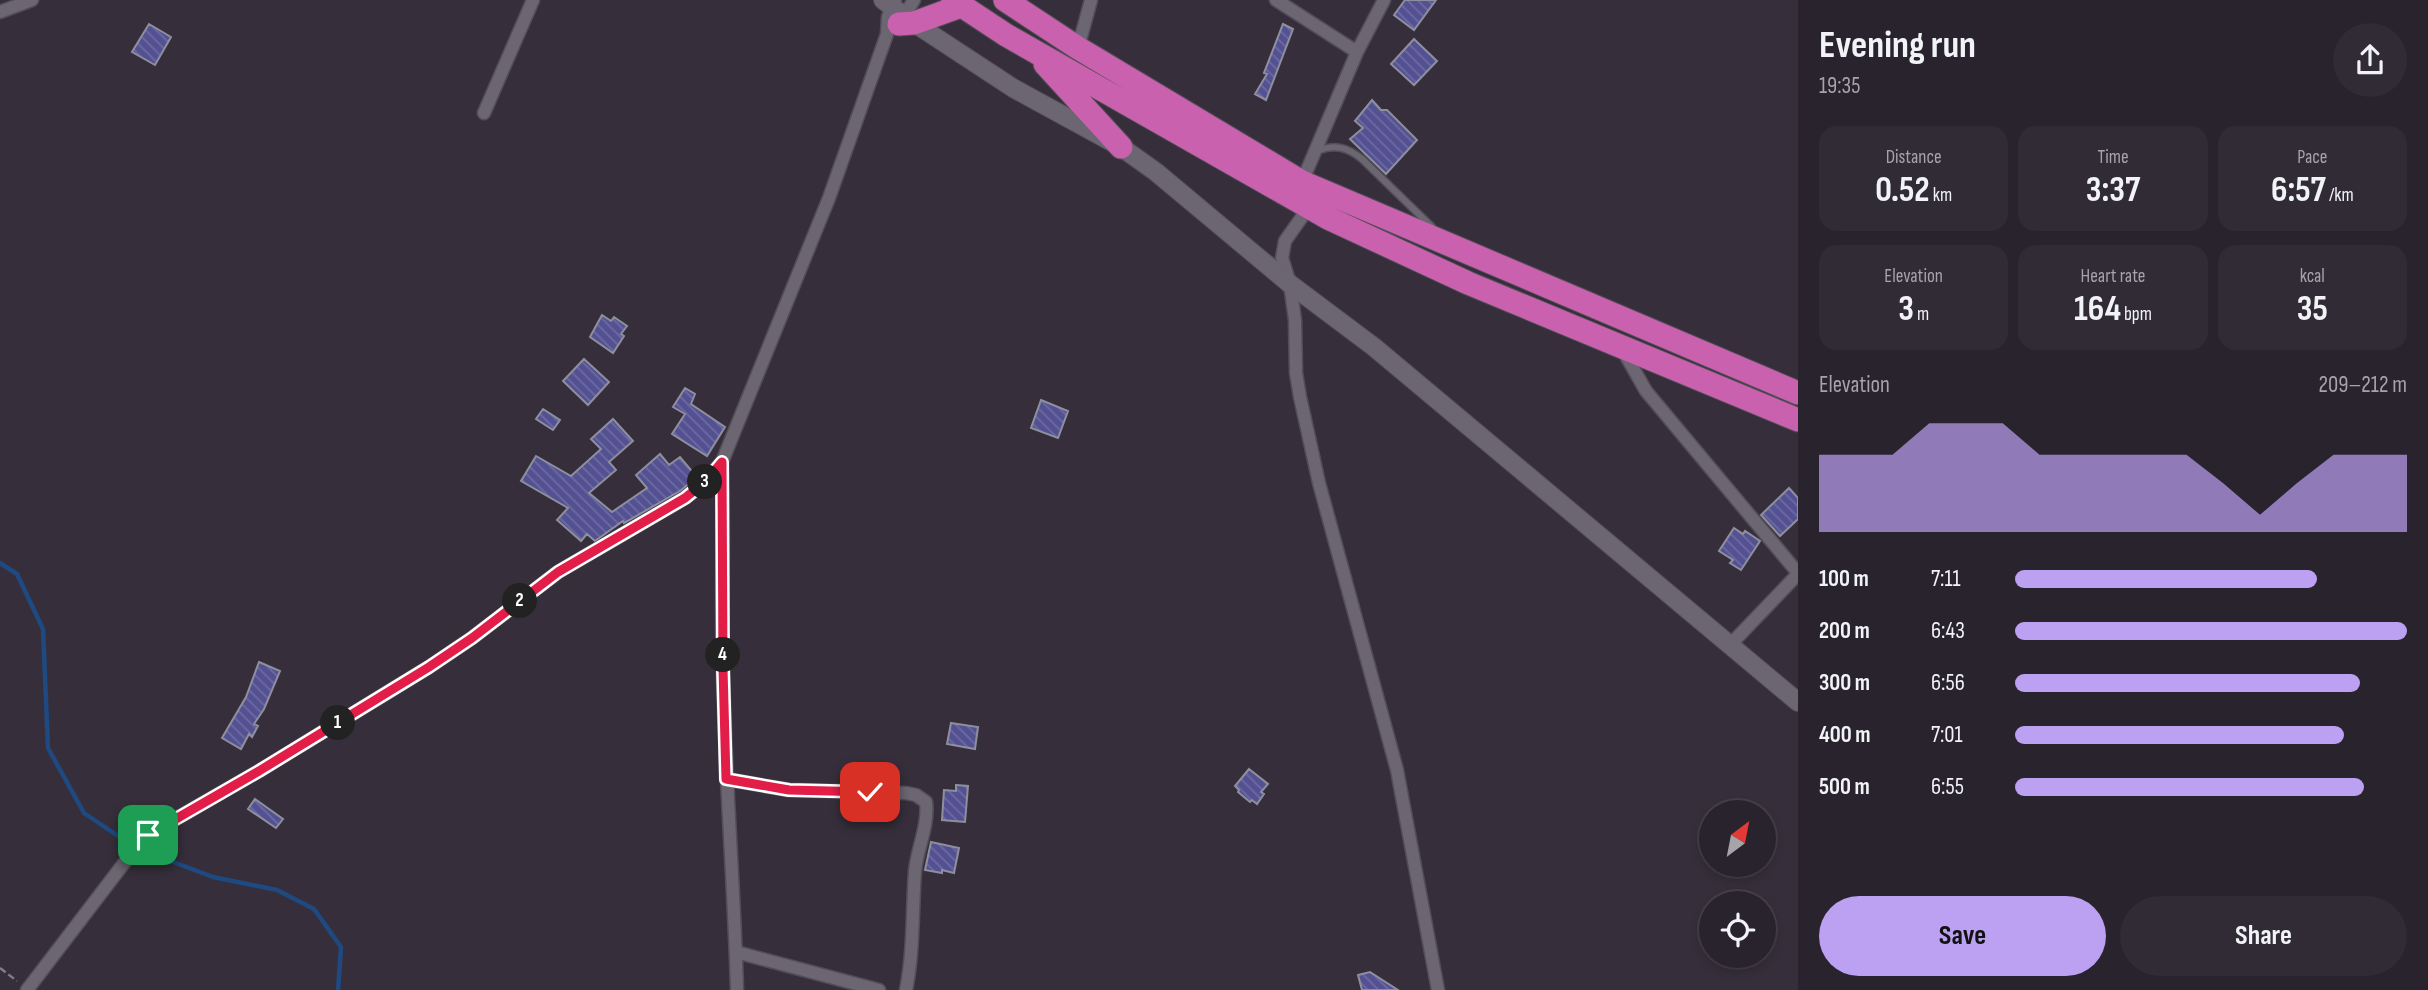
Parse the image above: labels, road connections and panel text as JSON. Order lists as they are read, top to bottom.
{
  "north": "top right",
  "page": {
    "heading": ["Evening run", "19:35"],
    "stats": [
      ["Distance", "0.52 km"],
      ["Time", "3:37"],
      ["Pace", "6:57 /km"],
      ["Elevation", "3 m"],
      ["Heart rate", "164 bpm"],
      ["kcal", "35"]
    ],
    "chart": ["Elevation", "209–212 m"],
    "pins": [
      "3",
      "2",
      "4",
      "1"
    ],
    "list": [
      {
        "name": "100 m",
        "note": "7:11"
      },
      {
        "name": "200 m",
        "note": "6:43"
      },
      {
        "name": "300 m",
        "note": "6:56"
      },
      {
        "name": "400 m",
        "note": "7:01"
      },
      {
        "name": "500 m",
        "note": "6:55"
      }
    ],
    "buttons": ["Save", "Share"]
  }
}
